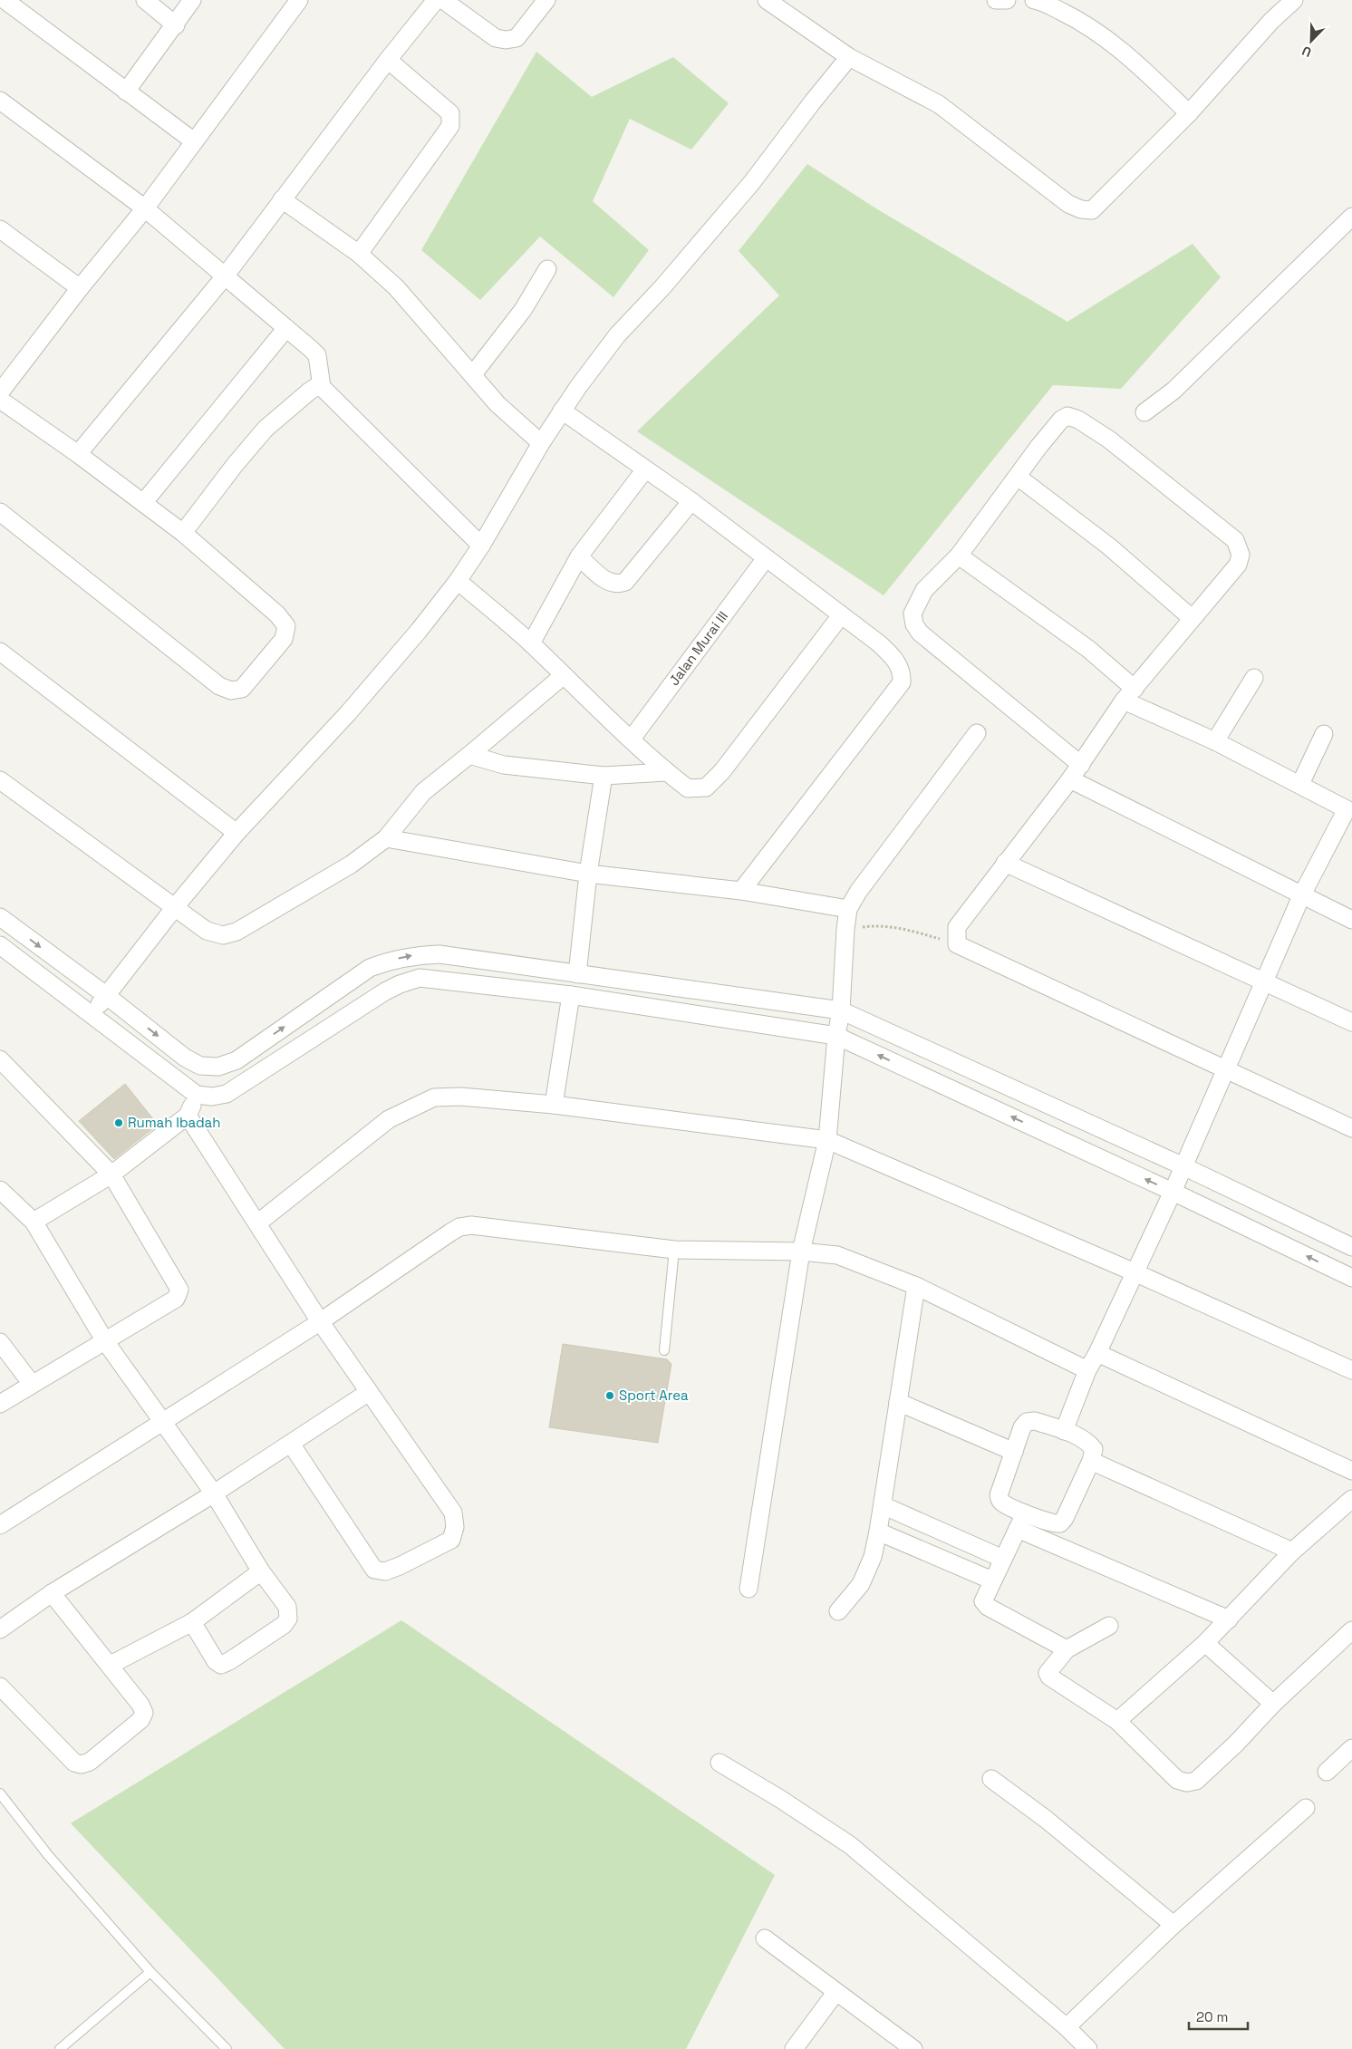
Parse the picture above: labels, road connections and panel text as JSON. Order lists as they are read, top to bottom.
{
  "streets": {
    "street": ["Jalan Murai III"]
  },
  "places": ["Rumah Ibadah", "Sport Area"],
  "scale_bar": "20 m",
  "north": "bottom left"
}
